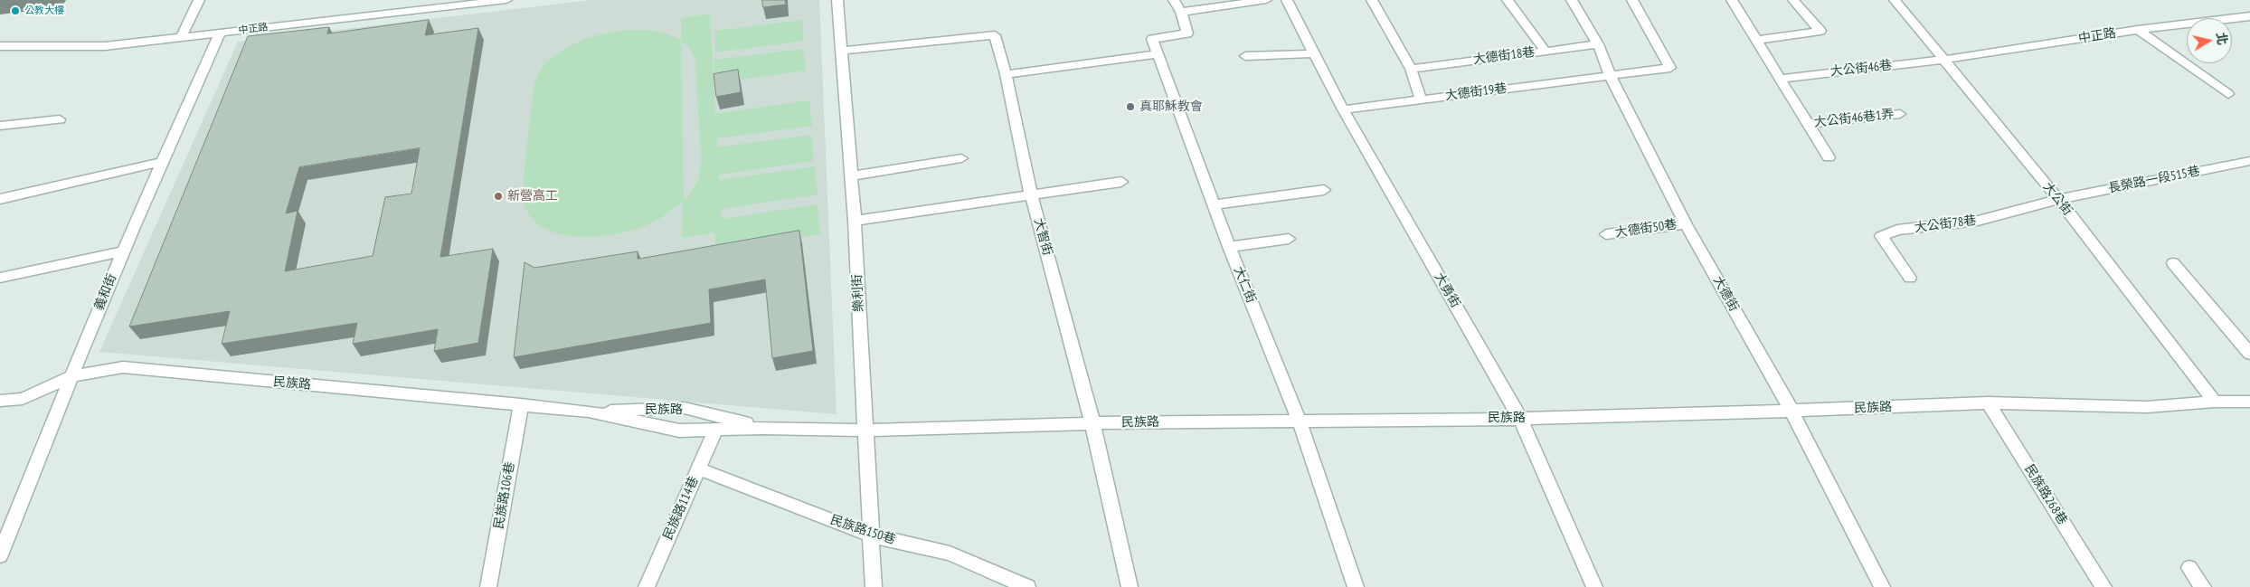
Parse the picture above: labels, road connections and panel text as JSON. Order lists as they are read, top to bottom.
{
  "streets": {
    "street": [
      "中正路",
      "大德街18巷",
      "大公街46巷",
      "大德街19巷",
      "大公街46巷1弄",
      "長榮路一段515巷",
      "大公街",
      "大公街78巷",
      "大德街50巷",
      "大智街",
      "大仁街",
      "大勇街",
      "義和街",
      "樂利街",
      "大德街",
      "民族路",
      "民族路268巷",
      "民族路106巷",
      "民族路114巷",
      "民族路150巷"
    ]
  },
  "crossings": [
    ["中正路", "大公街46巷"],
    ["中正路", "大公街"],
    ["中正路", "義和街"],
    ["大德街18巷", "大德街"],
    ["大公街46巷", "大公街"],
    ["大德街19巷", "大勇街"],
    ["大德街19巷", "大德街"],
    ["長榮路一段515巷", "大公街"],
    ["長榮路一段515巷", "大公街78巷"],
    ["大公街", "大公街78巷"],
    ["大公街", "民族路"],
    ["大德街50巷", "大德街"],
    ["大智街", "樂利街"],
    ["大智街", "民族路"],
    ["大仁街", "民族路"],
    ["大勇街", "民族路"],
    ["義和街", "民族路"],
    ["樂利街", "民族路"],
    ["樂利街", "民族路150巷"],
    ["大德街", "民族路"],
    ["民族路", "民族路268巷"],
    ["民族路", "民族路106巷"],
    ["民族路", "民族路114巷"],
    ["民族路114巷", "民族路150巷"]
  ],
  "places": ["公教大樓", "真耶穌教會", "新營高工"],
  "north": "right"
}
